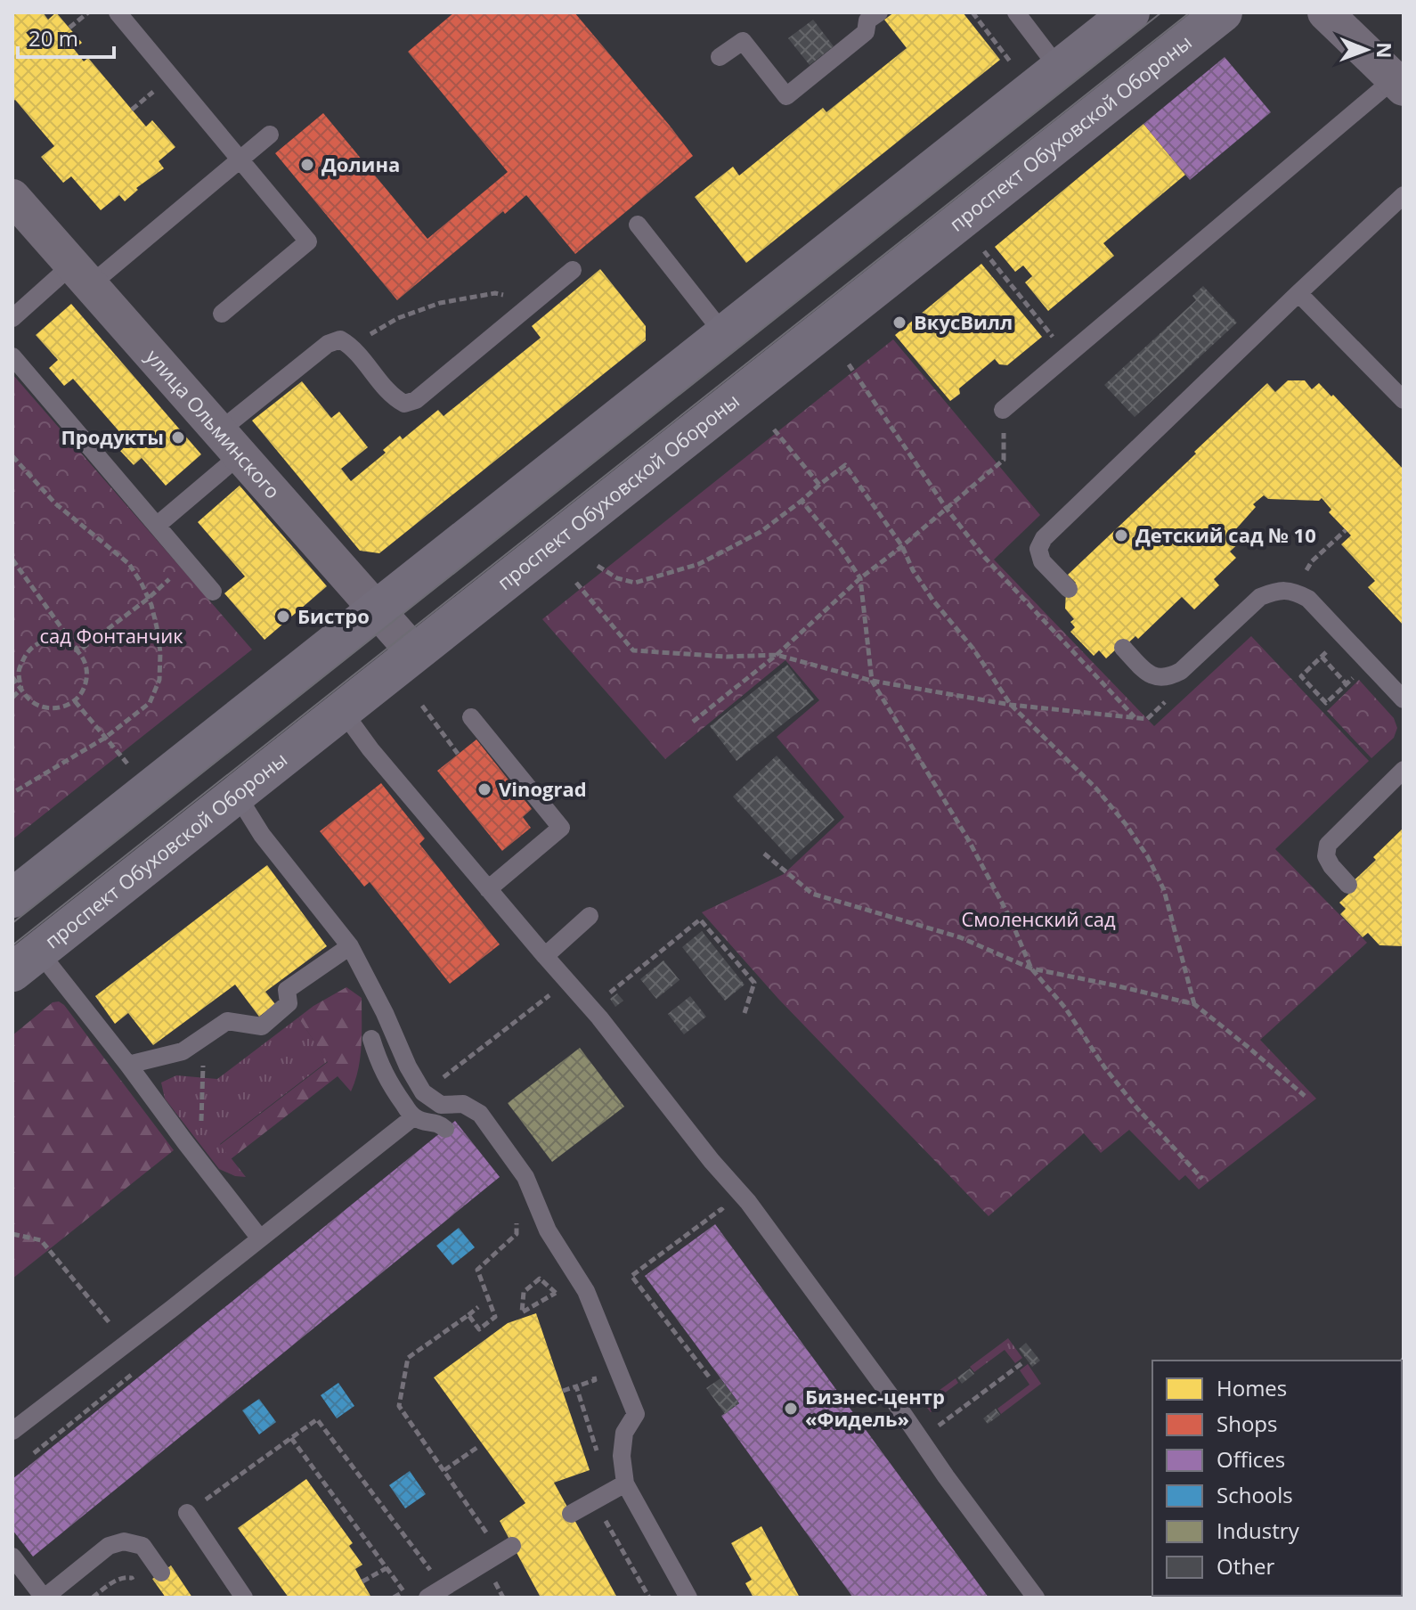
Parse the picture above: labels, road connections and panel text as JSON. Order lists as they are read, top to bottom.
{
  "streets": {
    "main road": ["проспект Обуховской Обороны"],
    "street": ["улица Ольминского"]
  },
  "crossings": [
    ["проспект Обуховской Обороны", "улица Ольминского"]
  ],
  "parks": ["сад Фонтанчик", "Смоленский сад"],
  "places": [
    "Долина",
    "ВкусВилл",
    "Продукты",
    "Детский сад № 10",
    "Бистро",
    "Vinograd",
    "Бизнес-центр «Фидель»"
  ],
  "legend": [
    "Homes",
    "Shops",
    "Offices",
    "Schools",
    "Industry",
    "Other"
  ],
  "scale_bar": "20 m",
  "north": "right"
}
